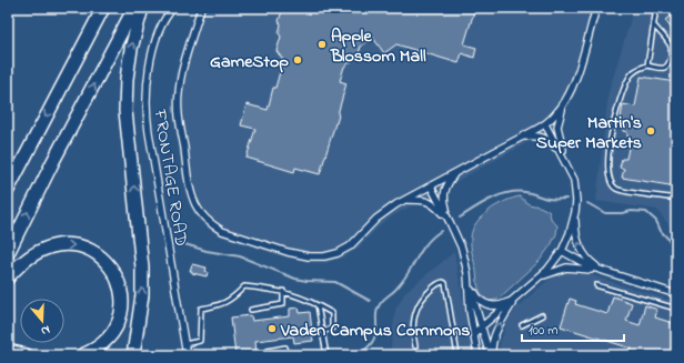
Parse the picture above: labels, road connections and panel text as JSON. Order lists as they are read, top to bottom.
{
  "streets": {
    "street": ["FRONTAGE ROAD"]
  },
  "places": [
    "Apple Blossom Mall",
    "GameStop",
    "Martin's Super Markets",
    "Vaden Campus Commons"
  ],
  "scale_bar": "100 m",
  "north": "bottom"
}
